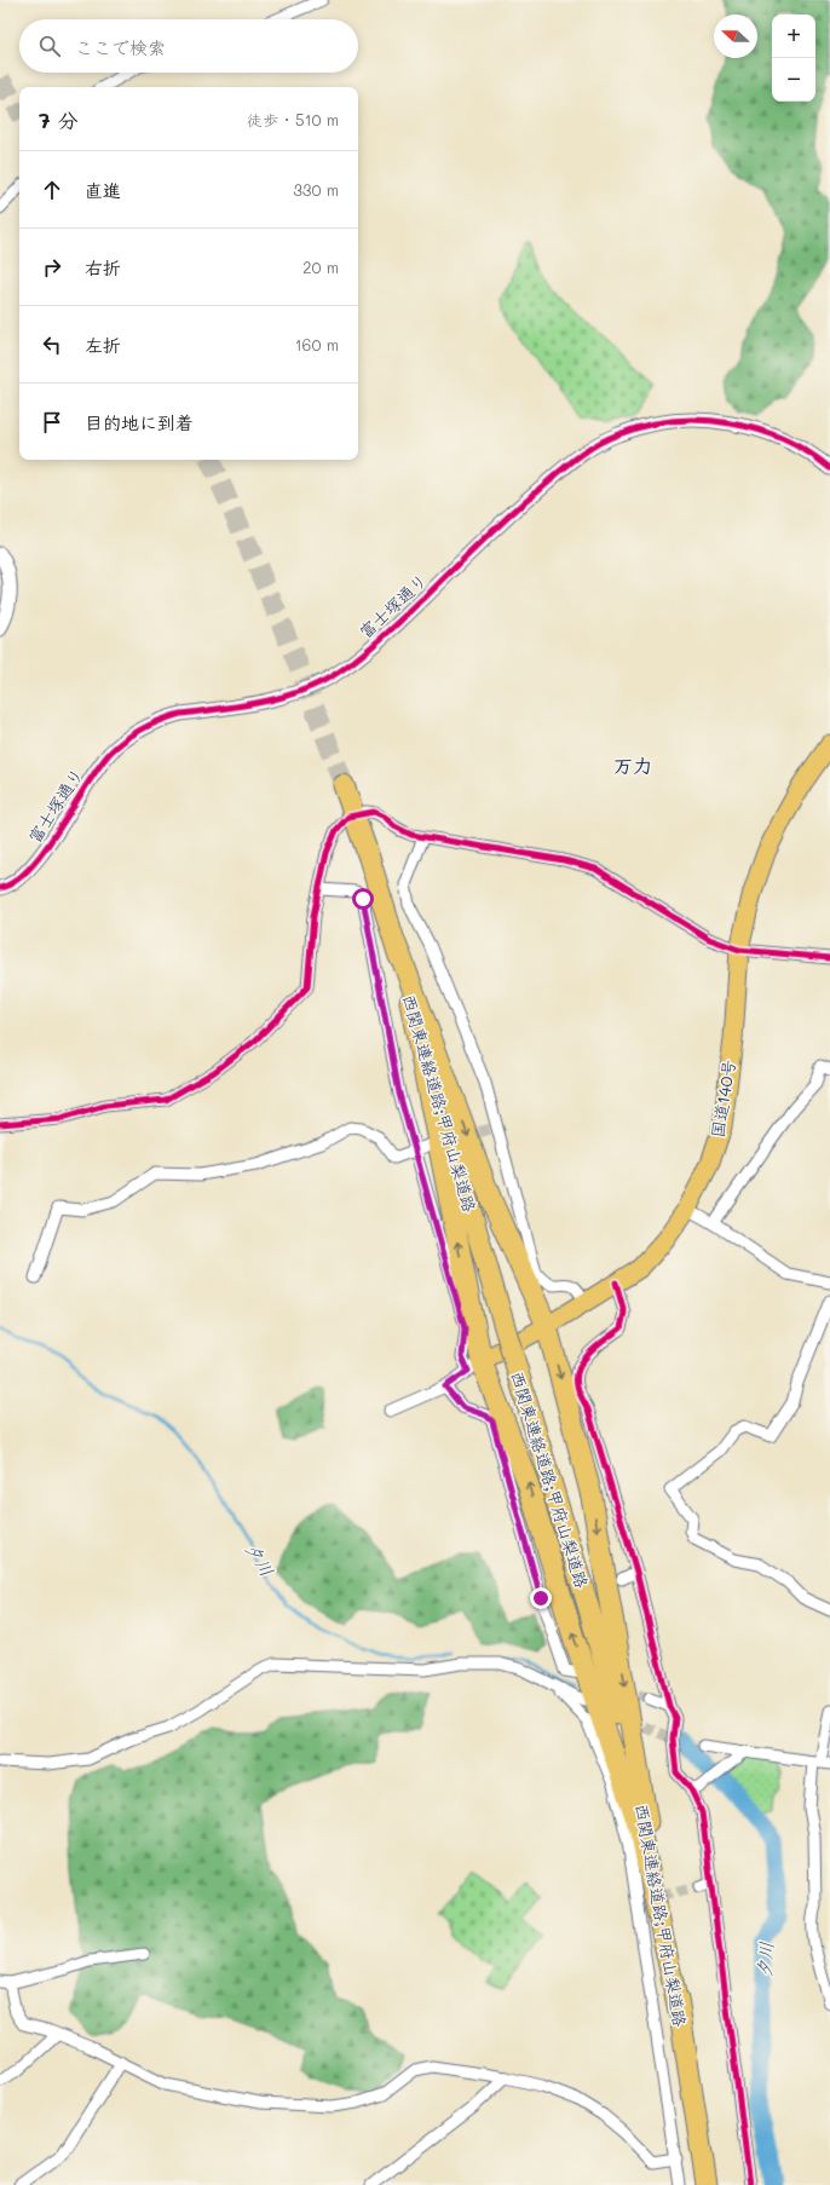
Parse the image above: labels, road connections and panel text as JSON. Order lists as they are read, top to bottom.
{
  "streets": {
    "highway": ["国道140号", "西関東連絡道路;甲府山梨道路"],
    "street": ["富士塚通り"]
  },
  "districts": ["万力"],
  "water": ["夕川"],
  "north": "left",
  "page": {
    "map_buttons": ["+", "−"],
    "search": "ここで検索",
    "heading": ["7 分", "徒歩 · 510 m"],
    "list": [
      ["直進", "330 m"],
      ["右折", "20 m"],
      ["左折", "160 m"],
      "目的地に到着"
    ]
  }
}
